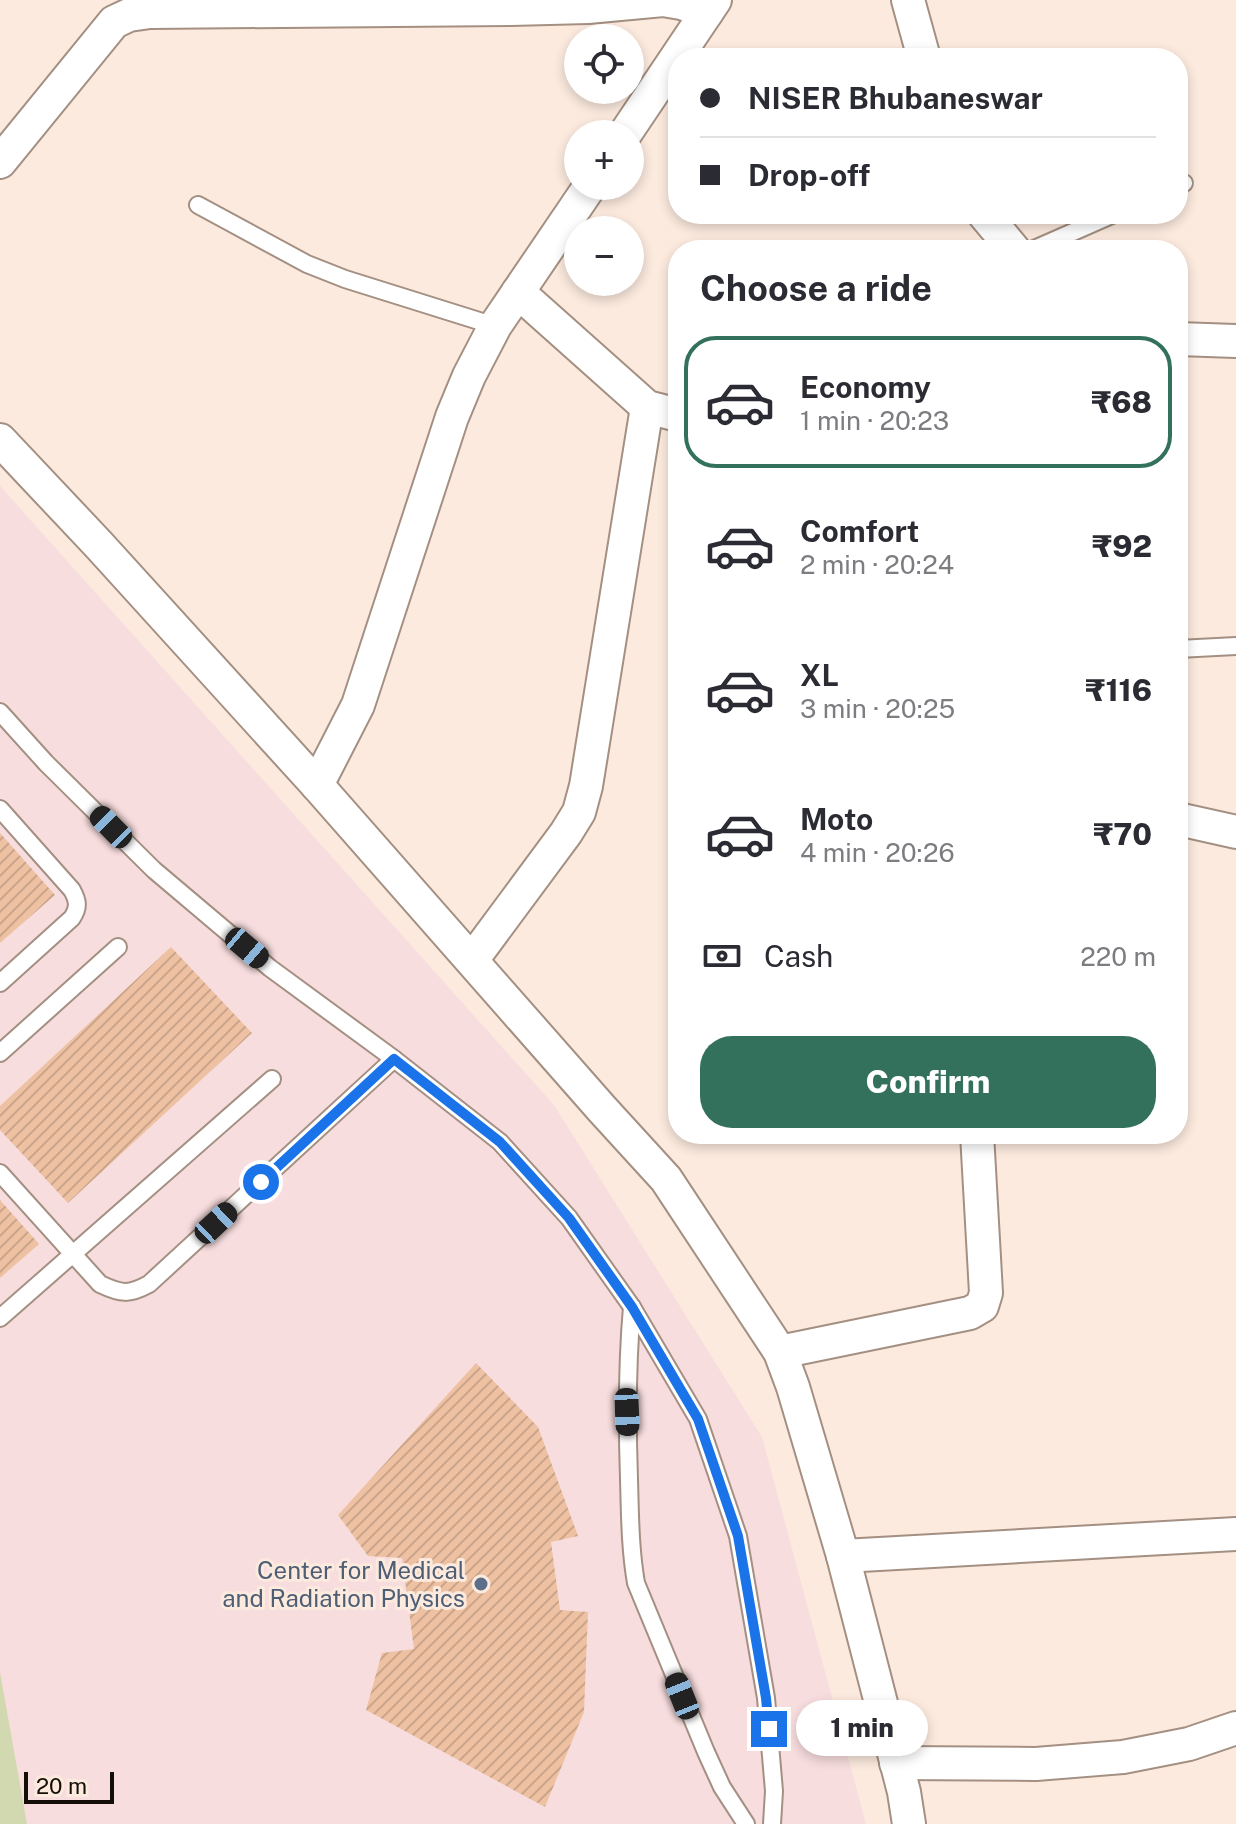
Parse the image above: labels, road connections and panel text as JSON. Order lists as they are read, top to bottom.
{
  "places": ["Center for Medical and Radiation Physics"],
  "scale_bar": "20 m",
  "page": {
    "map_buttons": ["+", "−"],
    "banner": ["NISER Bhubaneswar", "Drop-off"],
    "heading": "Choose a ride",
    "list": [
      {
        "name": "Economy",
        "note": "1 min · 20:23",
        "value": "₹68"
      },
      {
        "name": "Comfort",
        "note": "2 min · 20:24",
        "value": "₹92"
      },
      {
        "name": "XL",
        "note": "3 min · 20:25",
        "value": "₹116"
      },
      {
        "name": "Moto",
        "note": "4 min · 20:26",
        "value": "₹70"
      }
    ],
    "pay": ["Cash", "220 m"],
    "buttons": "Confirm",
    "bubble": "1 min",
    "scale": "20 m"
  }
}
